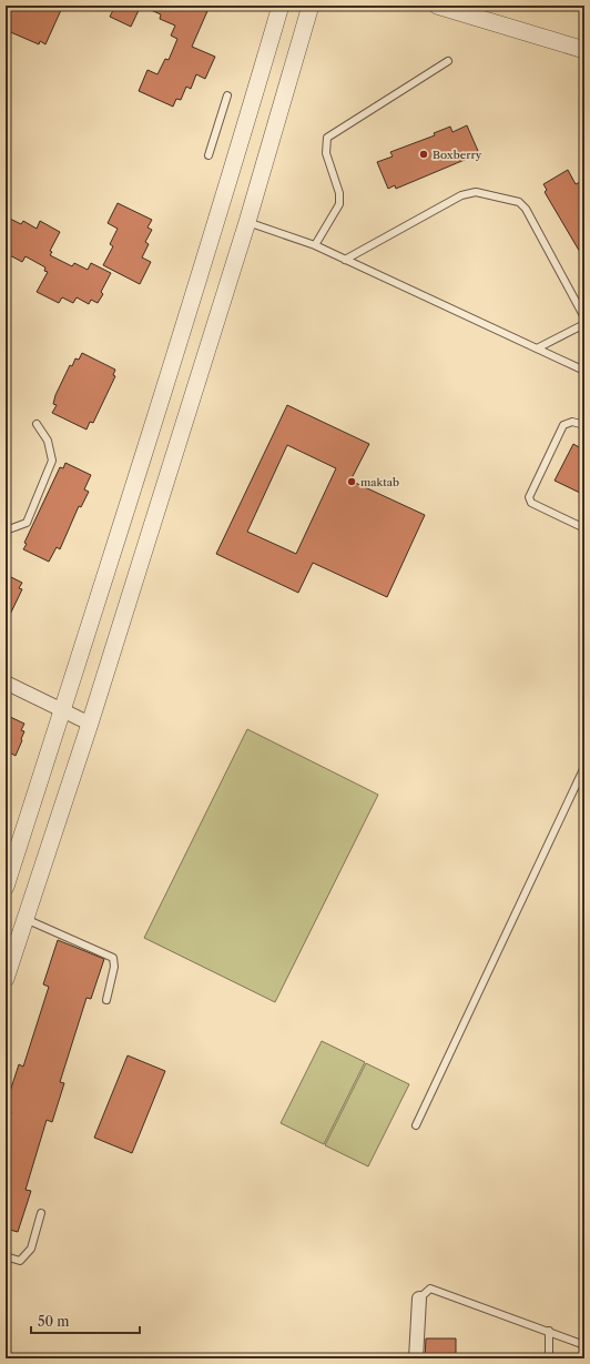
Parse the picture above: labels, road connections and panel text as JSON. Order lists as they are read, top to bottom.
{
  "places": ["Boxberry", "maktab"],
  "scale_bar": "50 m"
}
